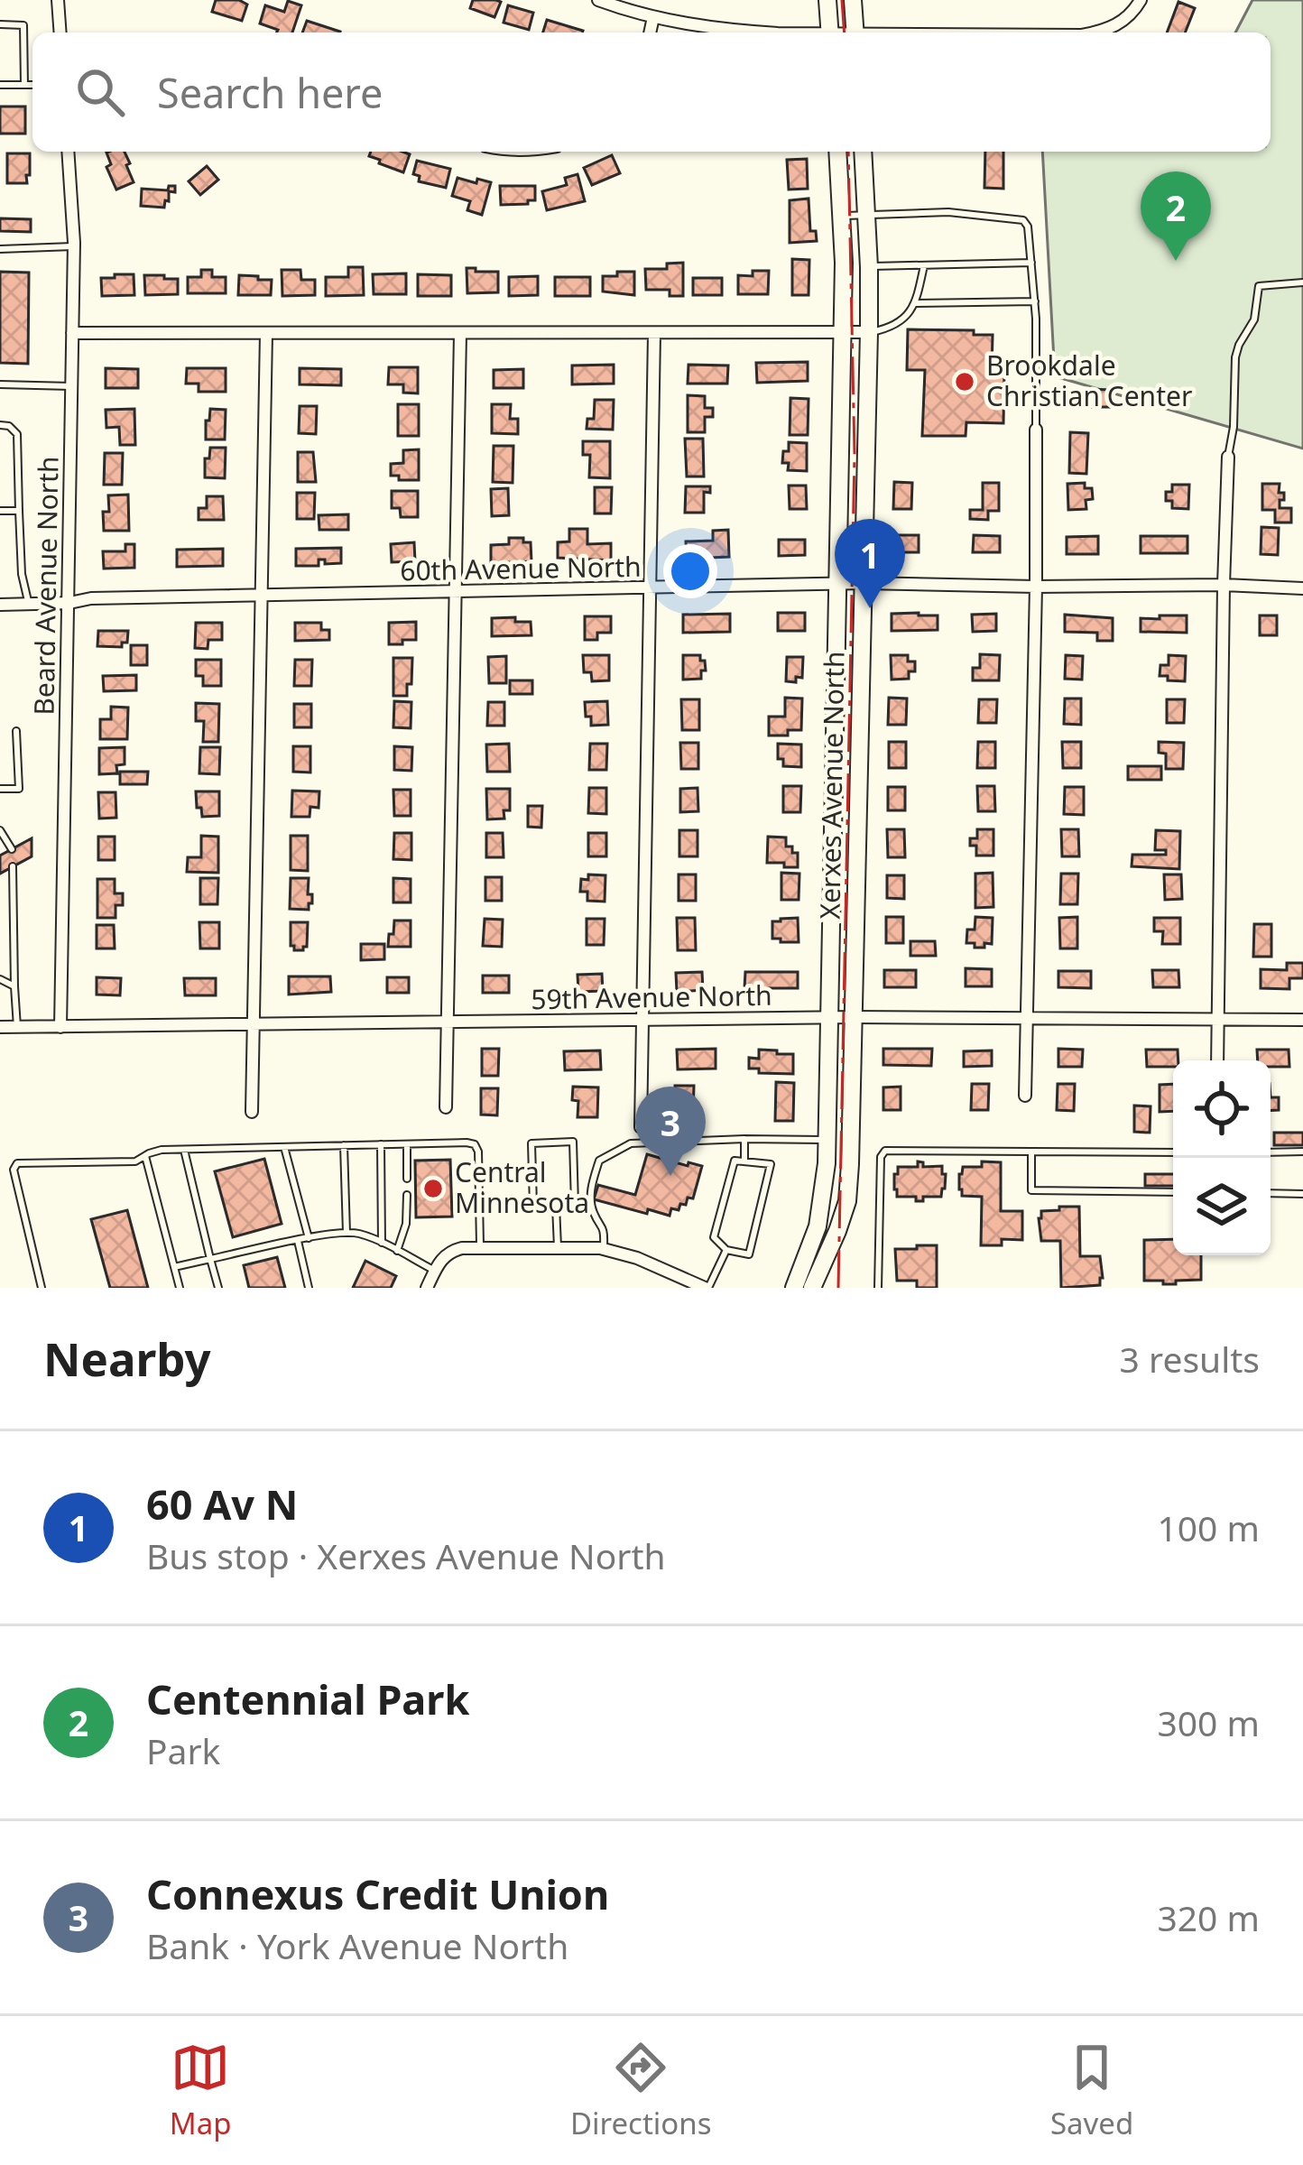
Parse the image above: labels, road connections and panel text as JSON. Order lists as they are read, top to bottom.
{
  "streets": {
    "street": [
      "60th Avenue North",
      "Beard Avenue North",
      "Xerxes Avenue North",
      "59th Avenue North"
    ]
  },
  "crossings": [
    ["60th Avenue North", "Beard Avenue North"],
    ["60th Avenue North", "Xerxes Avenue North"],
    ["Beard Avenue North", "59th Avenue North"],
    ["Xerxes Avenue North", "59th Avenue North"]
  ],
  "places": ["Brookdale Christian Center", "Central Minnesota"],
  "page": {
    "search": "Search here",
    "pins": ["2", "1", "3"],
    "heading": ["Nearby", "3 results"],
    "list": [
      {
        "mark": "1",
        "name": "60 Av N",
        "note": "Bus stop · Xerxes Avenue North",
        "value": "100 m"
      },
      {
        "mark": "2",
        "name": "Centennial Park",
        "note": "Park",
        "value": "300 m"
      },
      {
        "mark": "3",
        "name": "Connexus Credit Union",
        "note": "Bank · York Avenue North",
        "value": "320 m"
      }
    ],
    "nav": ["Map", "Directions", "Saved"]
  }
}
